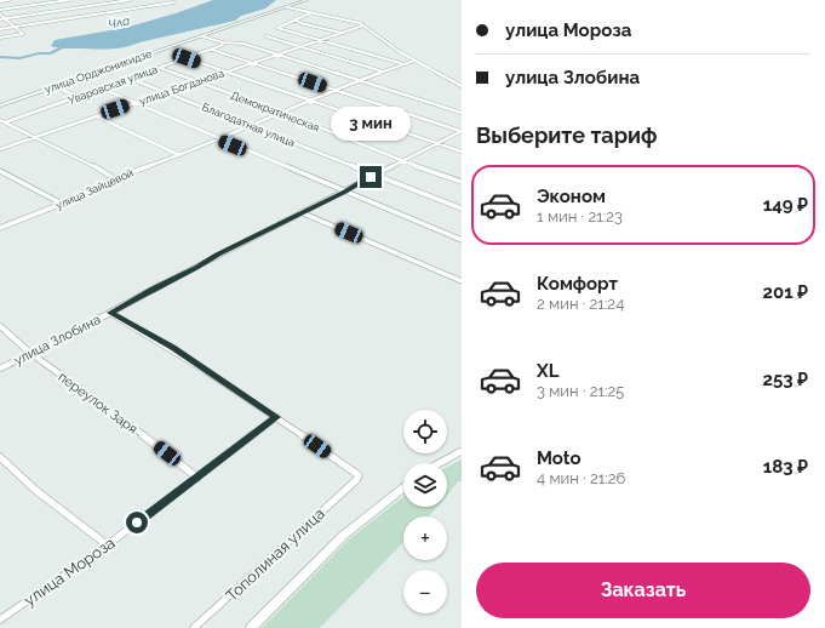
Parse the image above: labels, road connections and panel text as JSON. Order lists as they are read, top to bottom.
{
  "streets": {
    "street": [
      "улица Орджоникидзе",
      "Уваровская улица",
      "улица Богданова",
      "Демократическая",
      "Благодатная улица",
      "улица Зайцевой",
      "улица Злобина",
      "переулок Заря",
      "Тополиная улица",
      "улица Мороза"
    ]
  },
  "crossings": [
    ["Уваровская улица", "Демократическая"],
    ["Уваровская улица", "Благодатная улица"],
    ["улица Богданова", "Демократическая"],
    ["улица Богданова", "Благодатная улица"],
    ["Демократическая", "улица Зайцевой"],
    ["Демократическая", "улица Злобина"],
    ["Благодатная улица", "улица Зайцевой"],
    ["Благодатная улица", "улица Злобина"],
    ["улица Злобина", "переулок Заря"],
    ["переулок Заря", "улица Мороза"],
    ["Тополиная улица", "улица Мороза"]
  ],
  "water": ["Чла"],
  "page": {
    "banner": ["улица Мороза", "улица Злобина"],
    "bubble": "3 мин",
    "heading": "Выберите тариф",
    "list": [
      {
        "name": "Эконом",
        "note": "1 мин · 21:23",
        "value": "149 ₽"
      },
      {
        "name": "Комфорт",
        "note": "2 мин · 21:24",
        "value": "201 ₽"
      },
      {
        "name": "XL",
        "note": "3 мин · 21:25",
        "value": "253 ₽"
      },
      {
        "name": "Moto",
        "note": "4 мин · 21:26",
        "value": "183 ₽"
      }
    ],
    "map_buttons": ["+", "−"],
    "buttons": "Заказать"
  }
}
